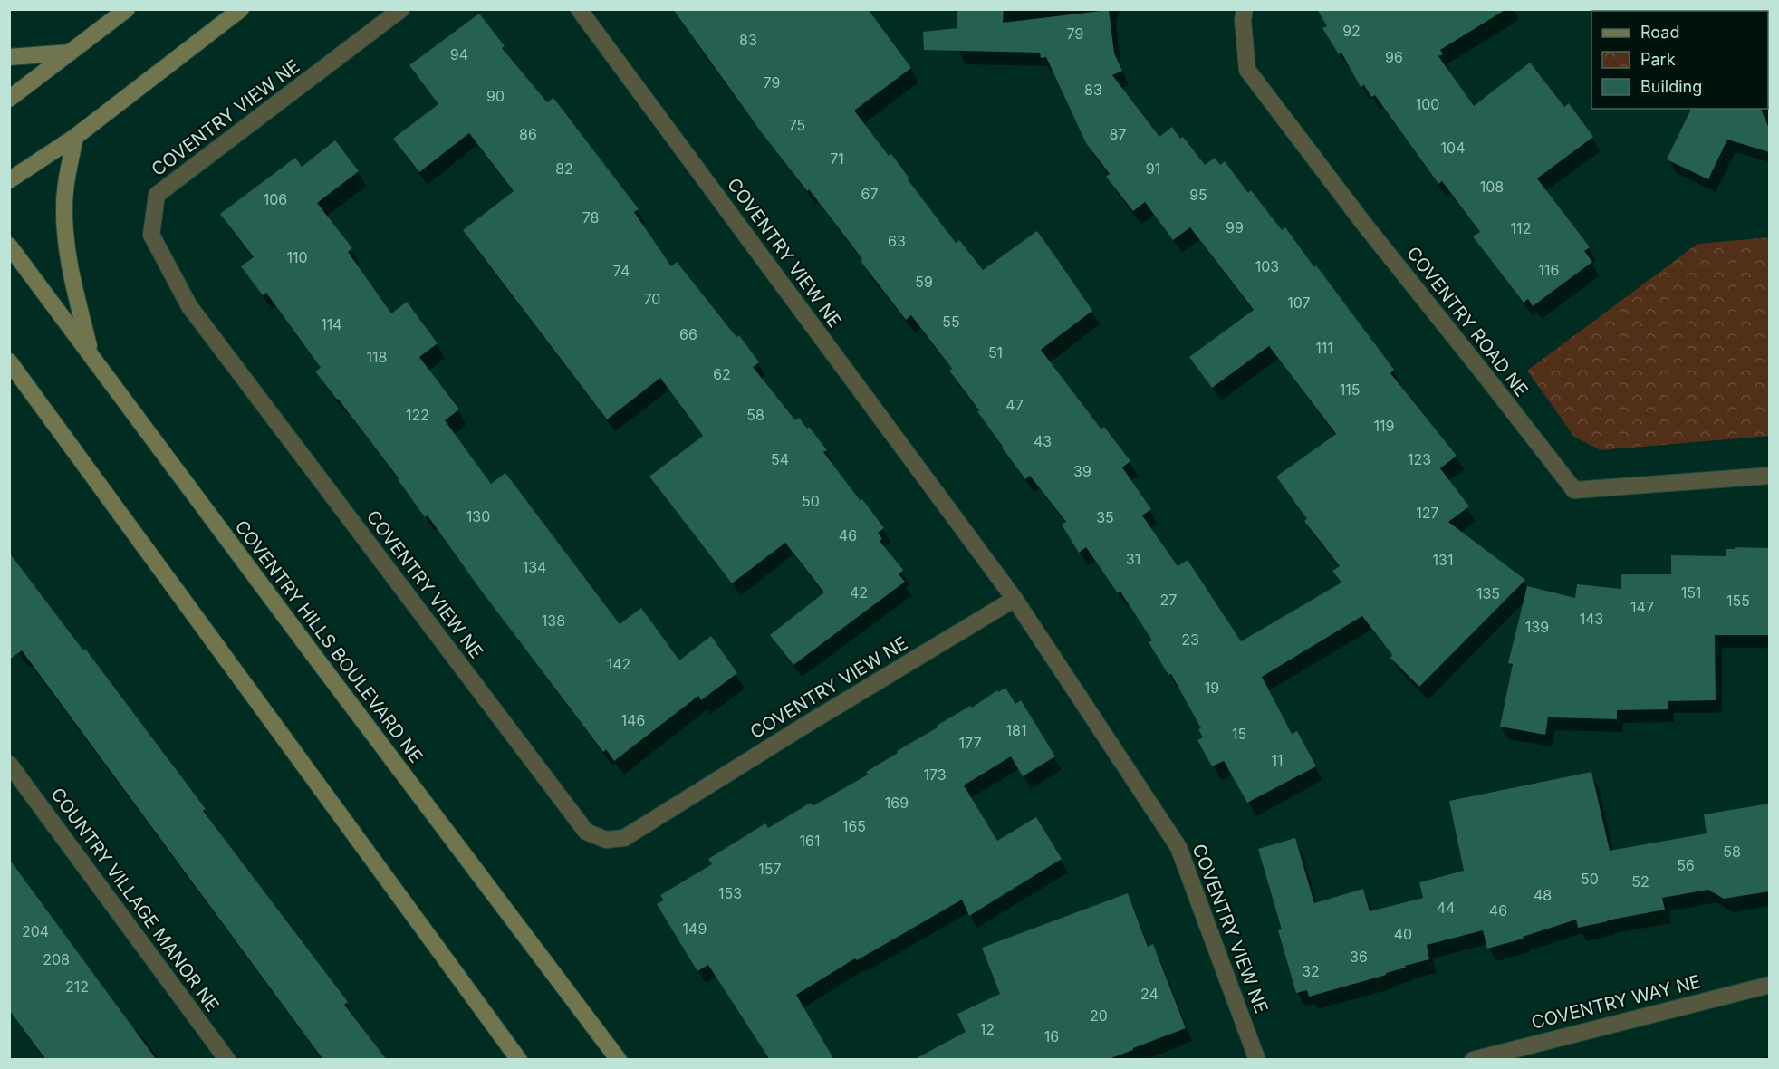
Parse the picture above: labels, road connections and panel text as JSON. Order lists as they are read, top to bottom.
{
  "streets": {
    "street": [
      "COVENTRY VIEW NE",
      "COVENTRY ROAD NE",
      "COVENTRY HILLS BOULEVARD NE",
      "COUNTRY VILLAGE MANOR NE",
      "COVENTRY WAY NE"
    ]
  },
  "house_numbers": [
    "92",
    "79",
    "83",
    "94",
    "96",
    "79",
    "83",
    "90",
    "100",
    "75",
    "86",
    "87",
    "104",
    "71",
    "82",
    "91",
    "108",
    "67",
    "95",
    "106",
    "78",
    "99",
    "112",
    "63",
    "110",
    "103",
    "116",
    "74",
    "59",
    "70",
    "107",
    "55",
    "114",
    "66",
    "111",
    "51",
    "118",
    "62",
    "115",
    "47",
    "122",
    "58",
    "119",
    "43",
    "54",
    "123",
    "39",
    "50",
    "127",
    "130",
    "35",
    "46",
    "31",
    "131",
    "134",
    "42",
    "151",
    "135",
    "27",
    "155",
    "147",
    "143",
    "138",
    "139",
    "23",
    "142",
    "19",
    "146",
    "181",
    "15",
    "177",
    "11",
    "173",
    "169",
    "165",
    "161",
    "58",
    "56",
    "157",
    "50",
    "52",
    "153",
    "48",
    "44",
    "46",
    "149",
    "204",
    "40",
    "36",
    "208",
    "32",
    "212",
    "24",
    "20",
    "12",
    "16"
  ],
  "legend": ["Road", "Park", "Building"]
}
